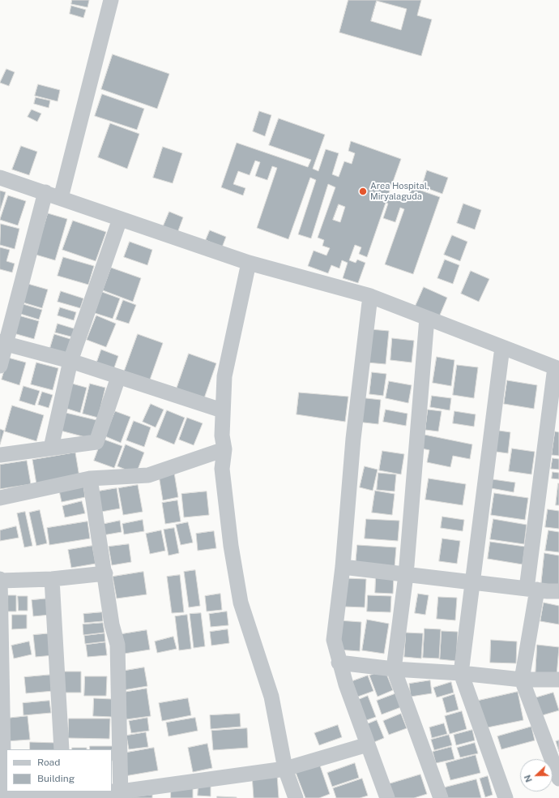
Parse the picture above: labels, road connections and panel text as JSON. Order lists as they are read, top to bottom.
{
  "places": ["Area Hospital, Miryalaguda"],
  "legend": ["Road", "Building"],
  "north": "left"
}
